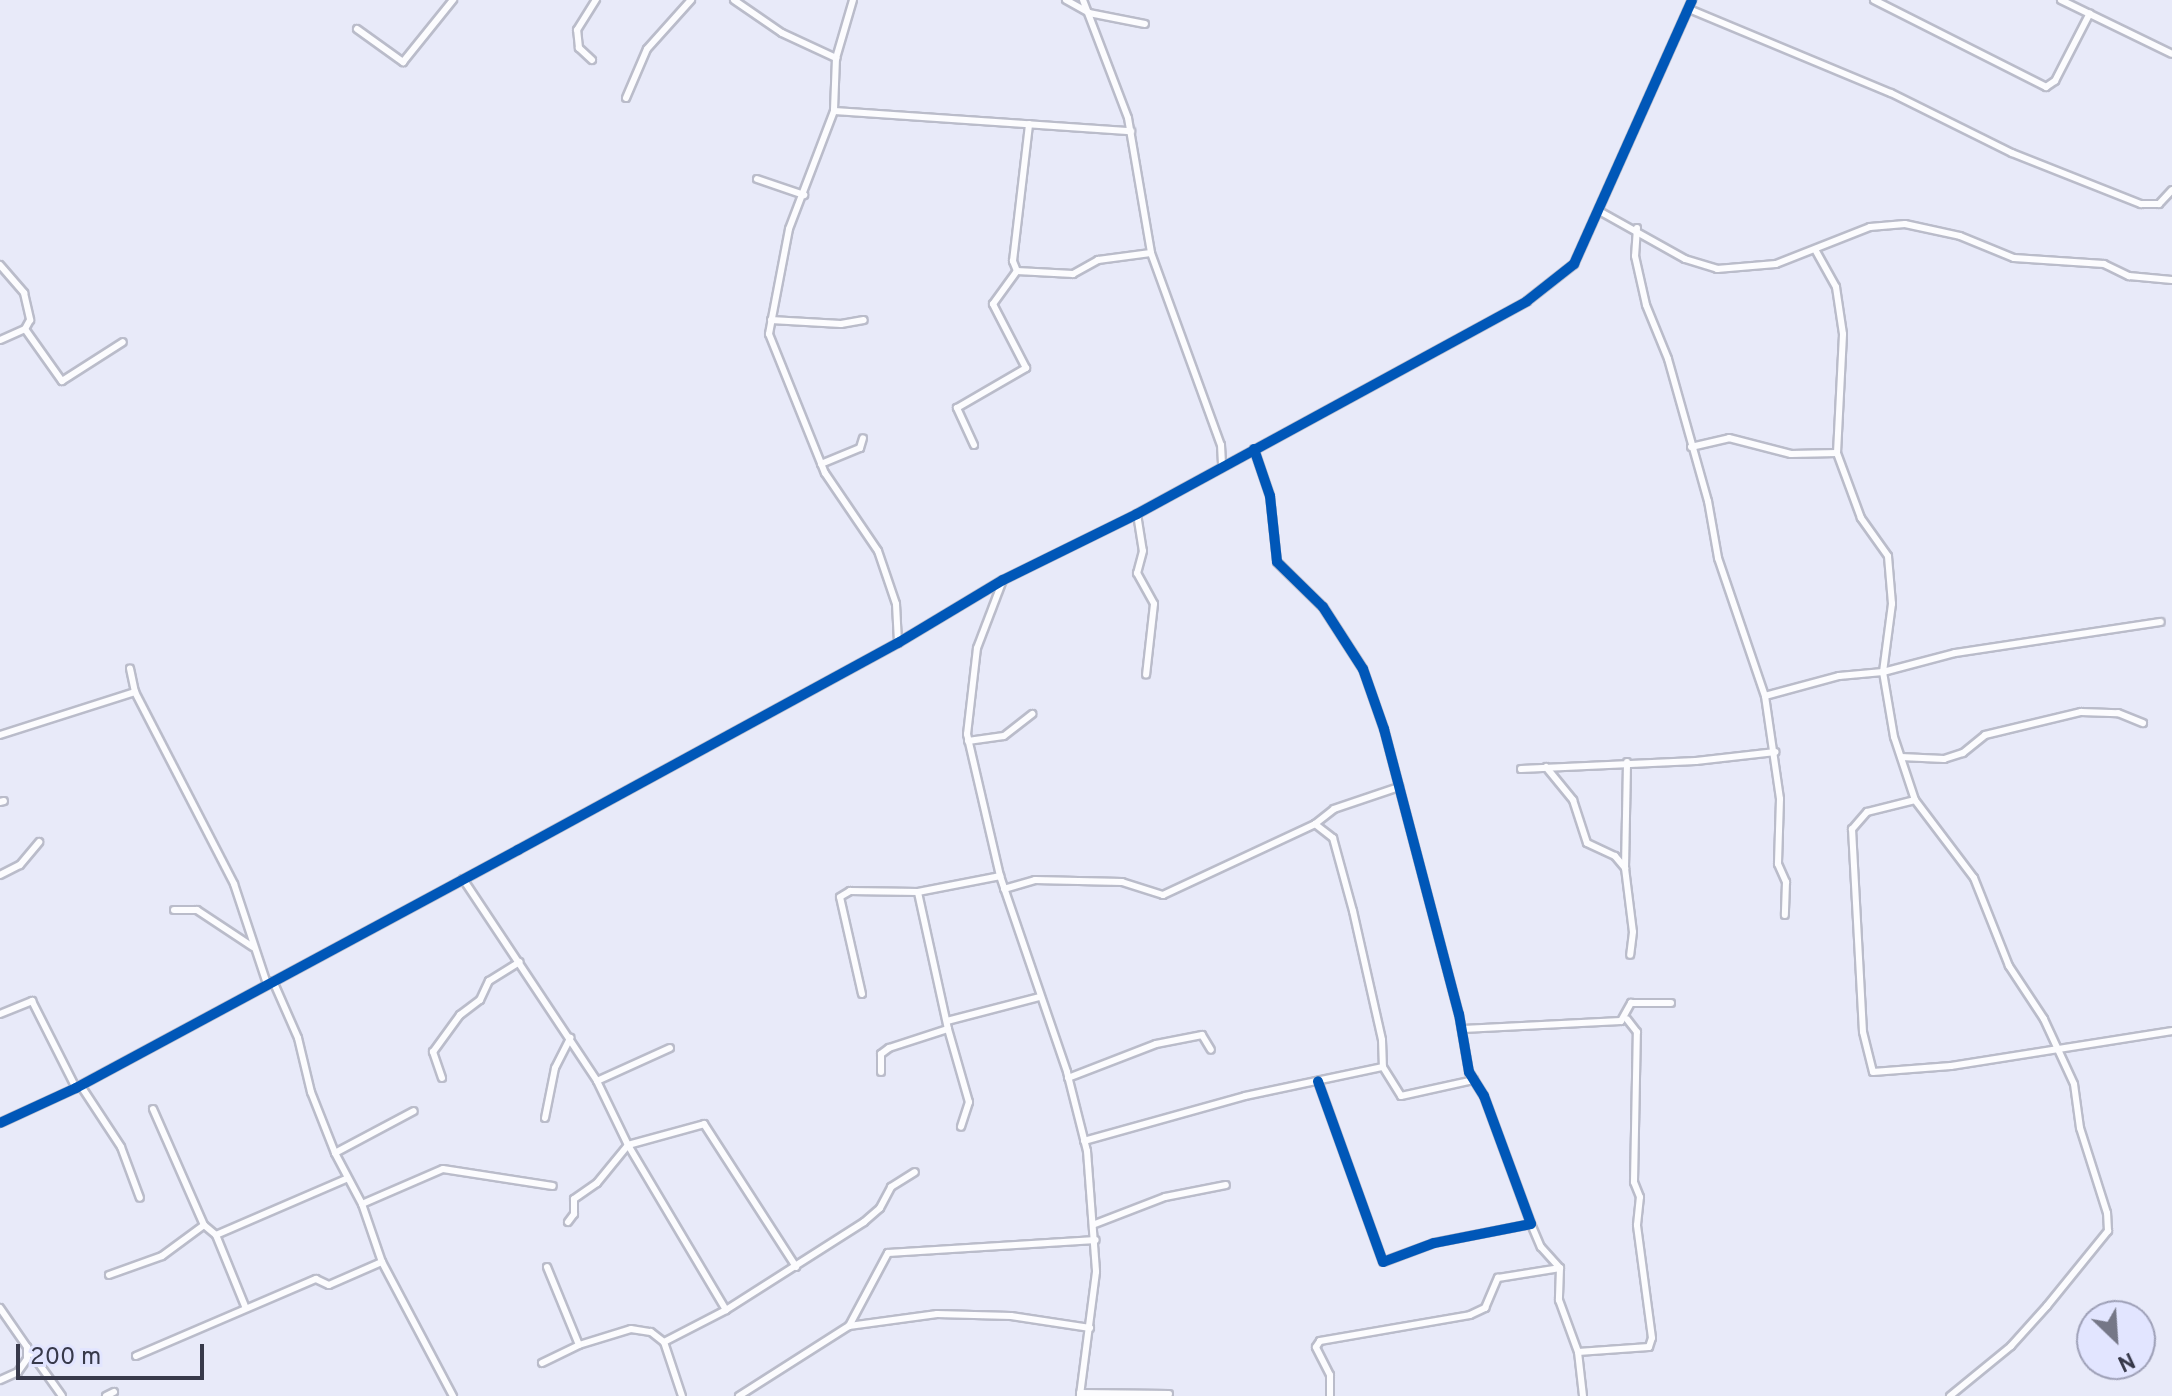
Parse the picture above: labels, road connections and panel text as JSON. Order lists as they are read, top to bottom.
{
  "scale_bar": "200 m",
  "north": "bottom right"
}
